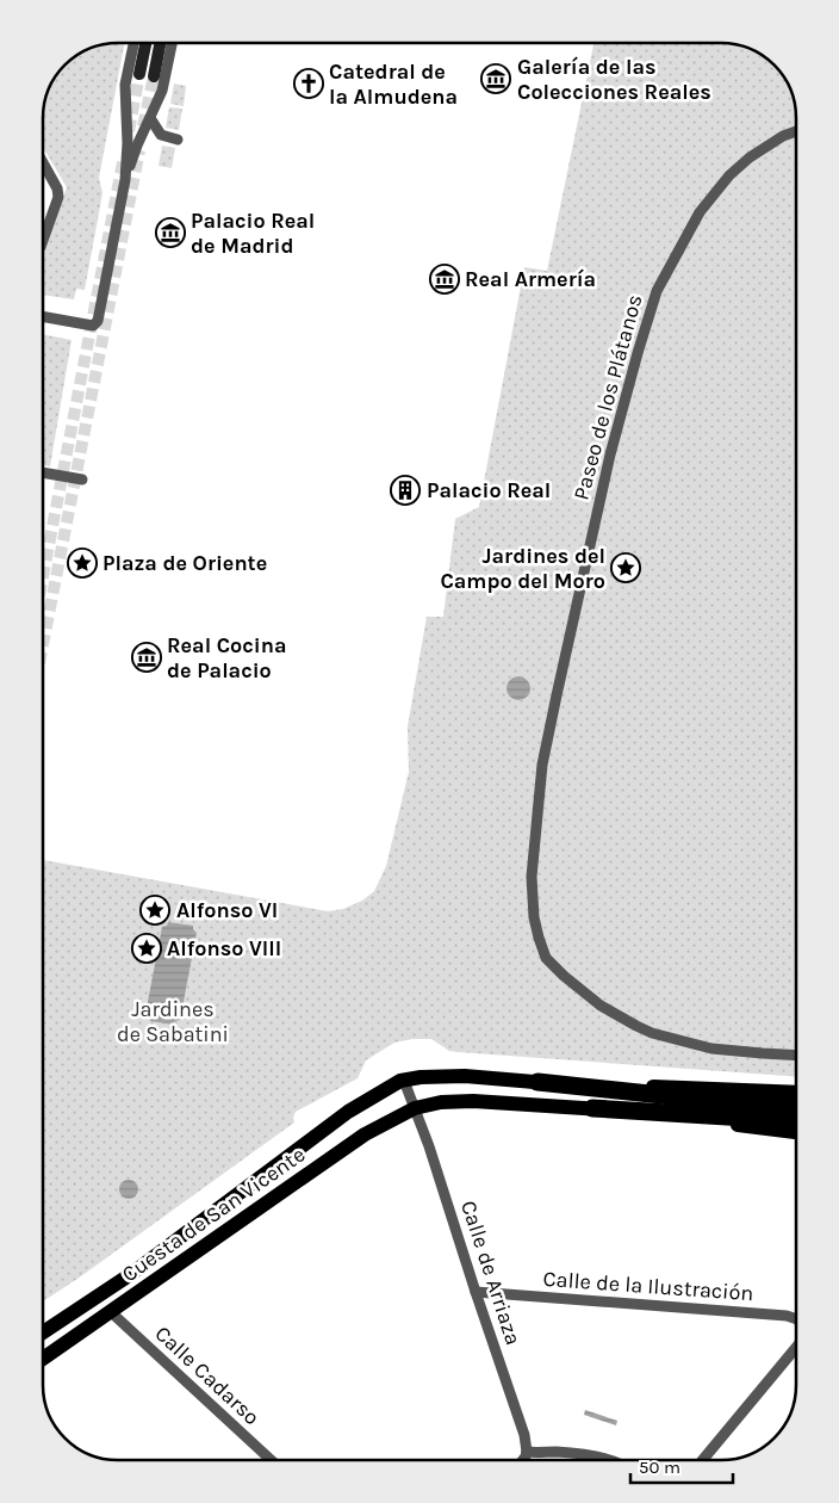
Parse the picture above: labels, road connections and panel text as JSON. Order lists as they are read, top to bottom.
{
  "streets": {
    "main road": ["Cuesta de San Vicente"],
    "street": [
      "Paseo de los Plátanos",
      "Calle de Arriaza",
      "Calle de la Ilustración",
      "Calle Cadarso"
    ]
  },
  "crossings": [
    ["Cuesta de San Vicente", "Calle de Arriaza"],
    ["Cuesta de San Vicente", "Calle Cadarso"],
    ["Calle de Arriaza", "Calle de la Ilustración"]
  ],
  "parks": ["Jardines de Sabatini"],
  "places": {
    "museum": [
      "Galería de las Colecciones Reales",
      "Palacio Real de Madrid",
      "Real Armería",
      "Real Cocina de Palacio"
    ],
    "church": ["Catedral de la Almudena"],
    "building": ["Palacio Real"],
    "place": [
      "Plaza de Oriente",
      "Jardines del Campo del Moro",
      "Alfonso VI",
      "Alfonso VIII"
    ]
  },
  "scale_bar": "50 m"
}
